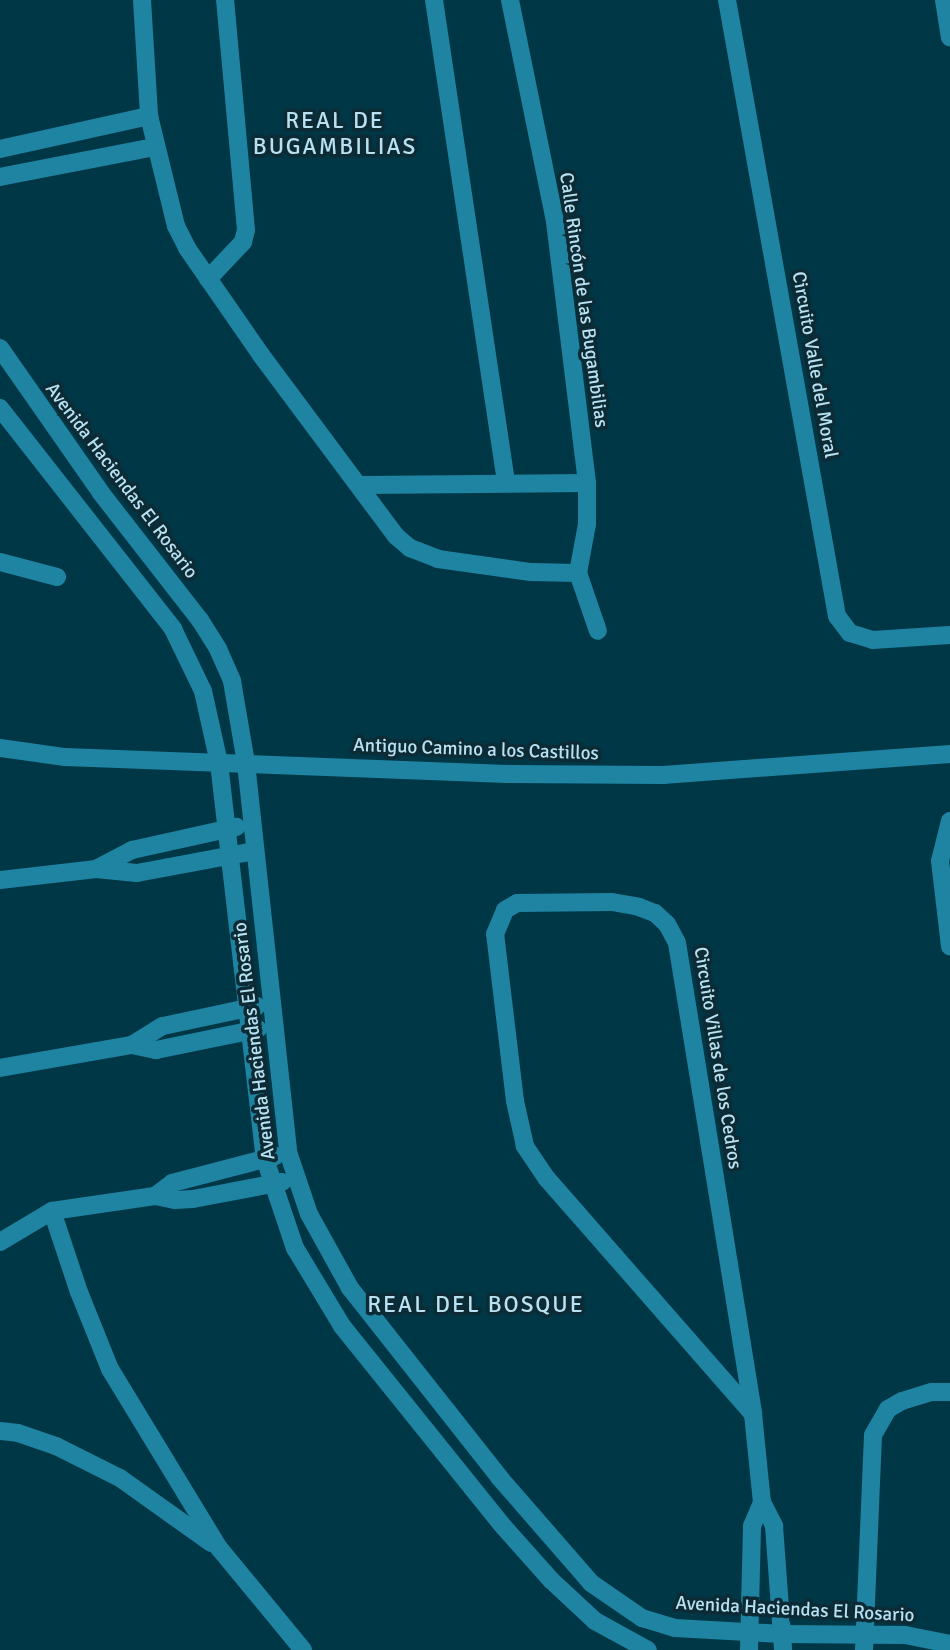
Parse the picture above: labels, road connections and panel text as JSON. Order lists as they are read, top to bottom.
{
  "streets": {
    "street": [
      "Calle Rincón de las Bugambilias",
      "Circuito Valle del Moral",
      "Avenida Haciendas El Rosario",
      "Antiguo Camino a los Castillos",
      "Circuito Villas de los Cedros"
    ]
  },
  "crossings": [
    ["Avenida Haciendas El Rosario", "Antiguo Camino a los Castillos"],
    ["Avenida Haciendas El Rosario", "Circuito Villas de los Cedros"]
  ],
  "districts": ["REAL DE BUGAMBILIAS", "REAL DEL BOSQUE"]
}
